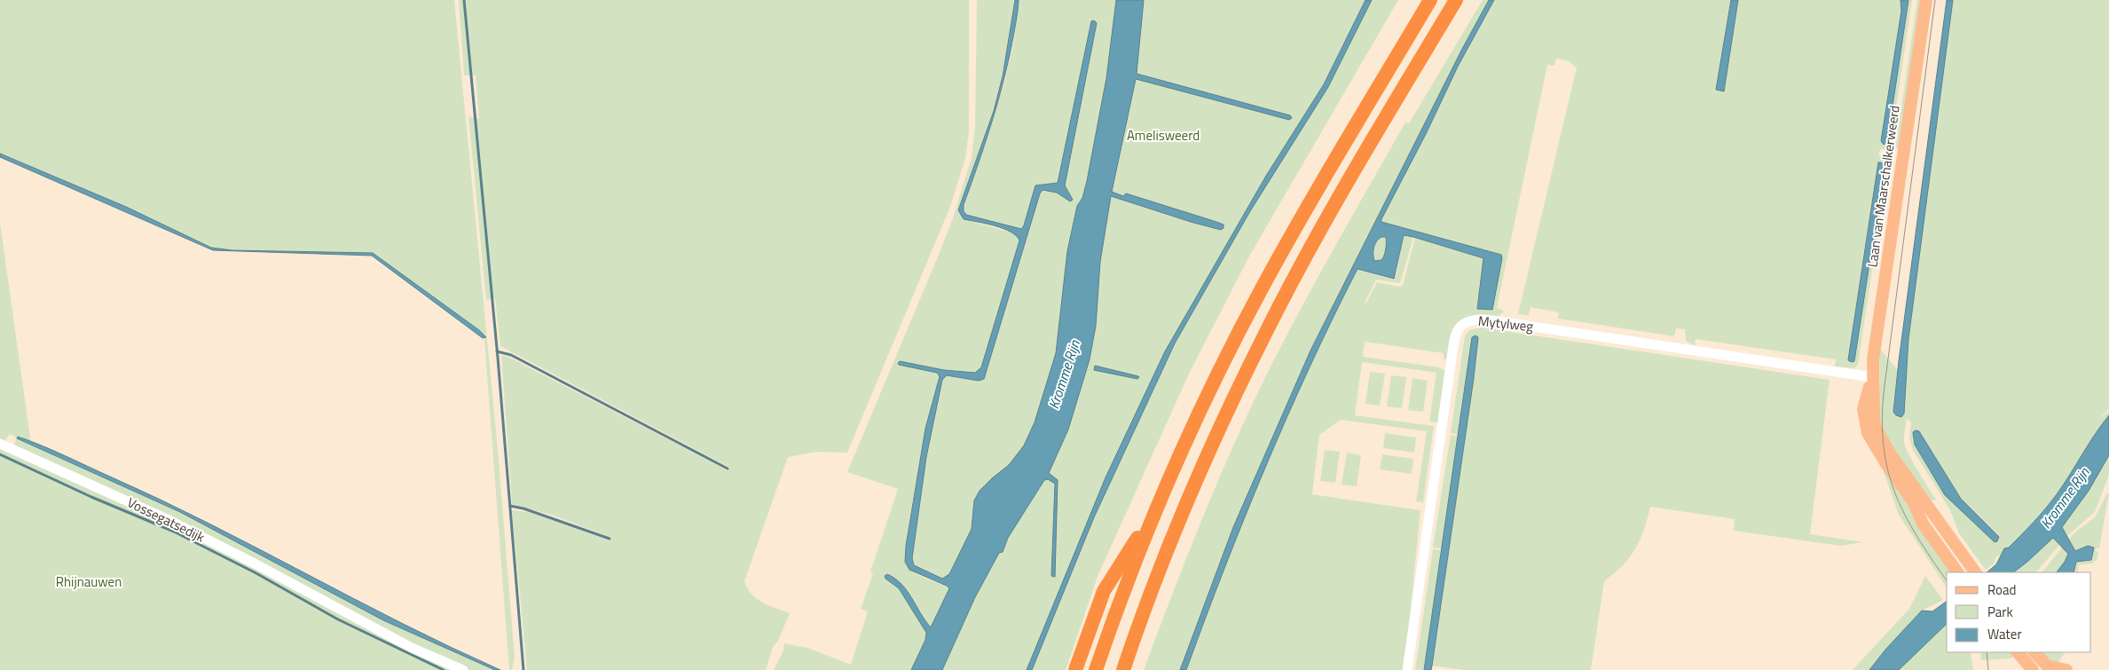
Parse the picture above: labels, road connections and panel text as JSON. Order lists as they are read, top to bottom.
{
  "streets": {
    "main road": ["Laan van Maarschalkerweerd"],
    "street": ["Mytylweg", "Vossegatsedijk"]
  },
  "crossings": [
    ["Laan van Maarschalkerweerd", "Mytylweg"]
  ],
  "water": ["Kromme Rijn"],
  "parks": ["Amelisweerd", "Rhijnauwen"],
  "legend": ["Road", "Park", "Water"]
}
